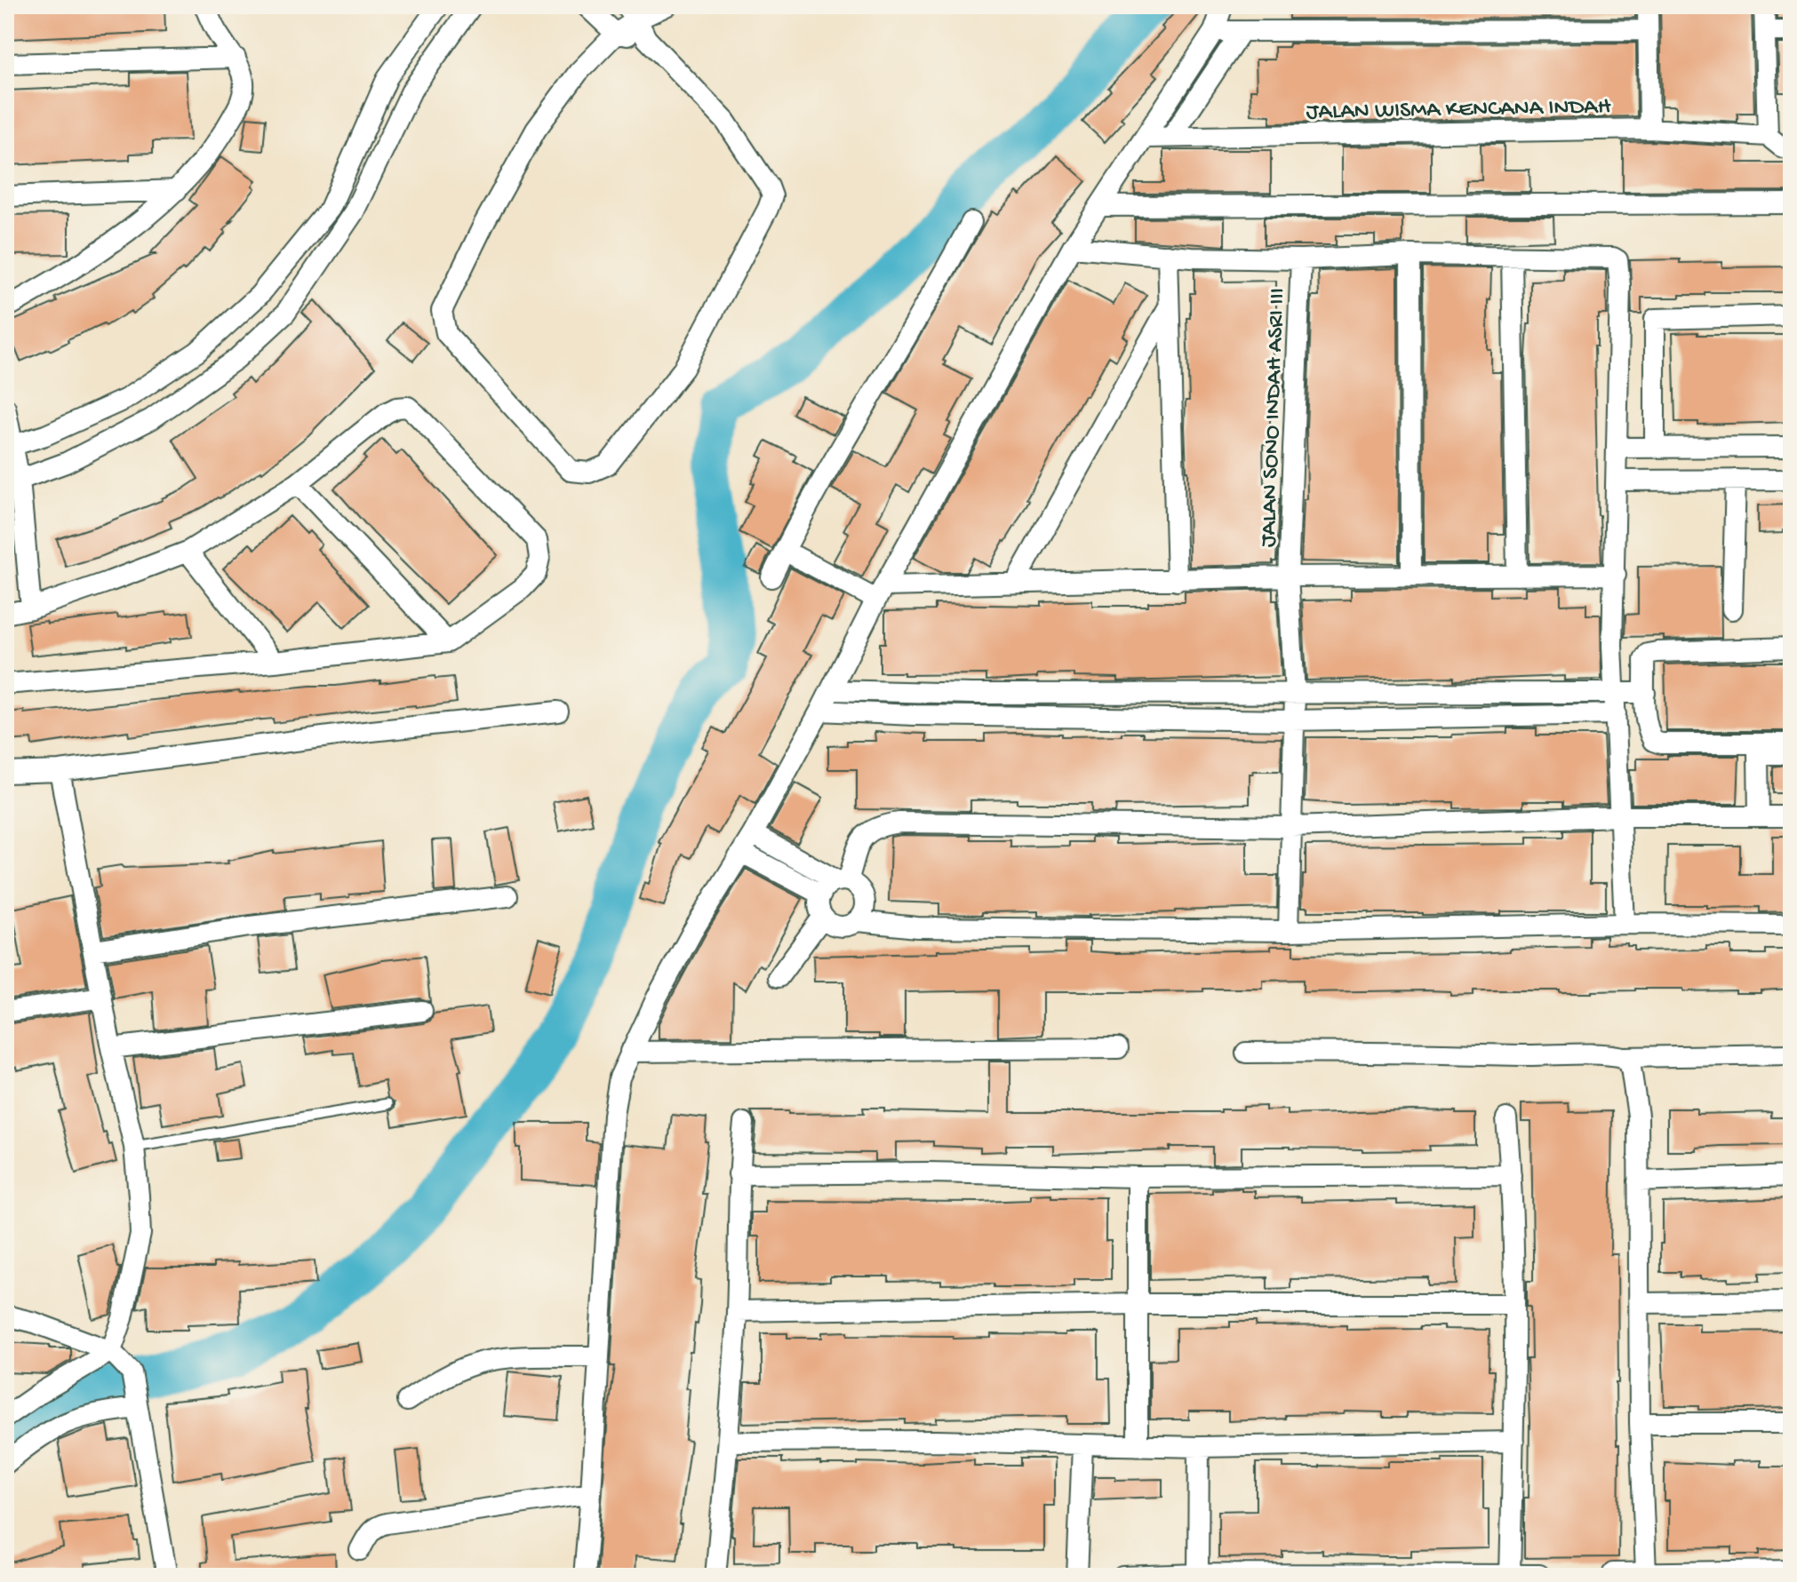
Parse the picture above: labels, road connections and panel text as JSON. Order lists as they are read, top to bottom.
{
  "streets": {
    "street": ["JALAN WISMA KENCANA INDAH", "JALAN SONO INDAH ASRI III"]
  }
}
